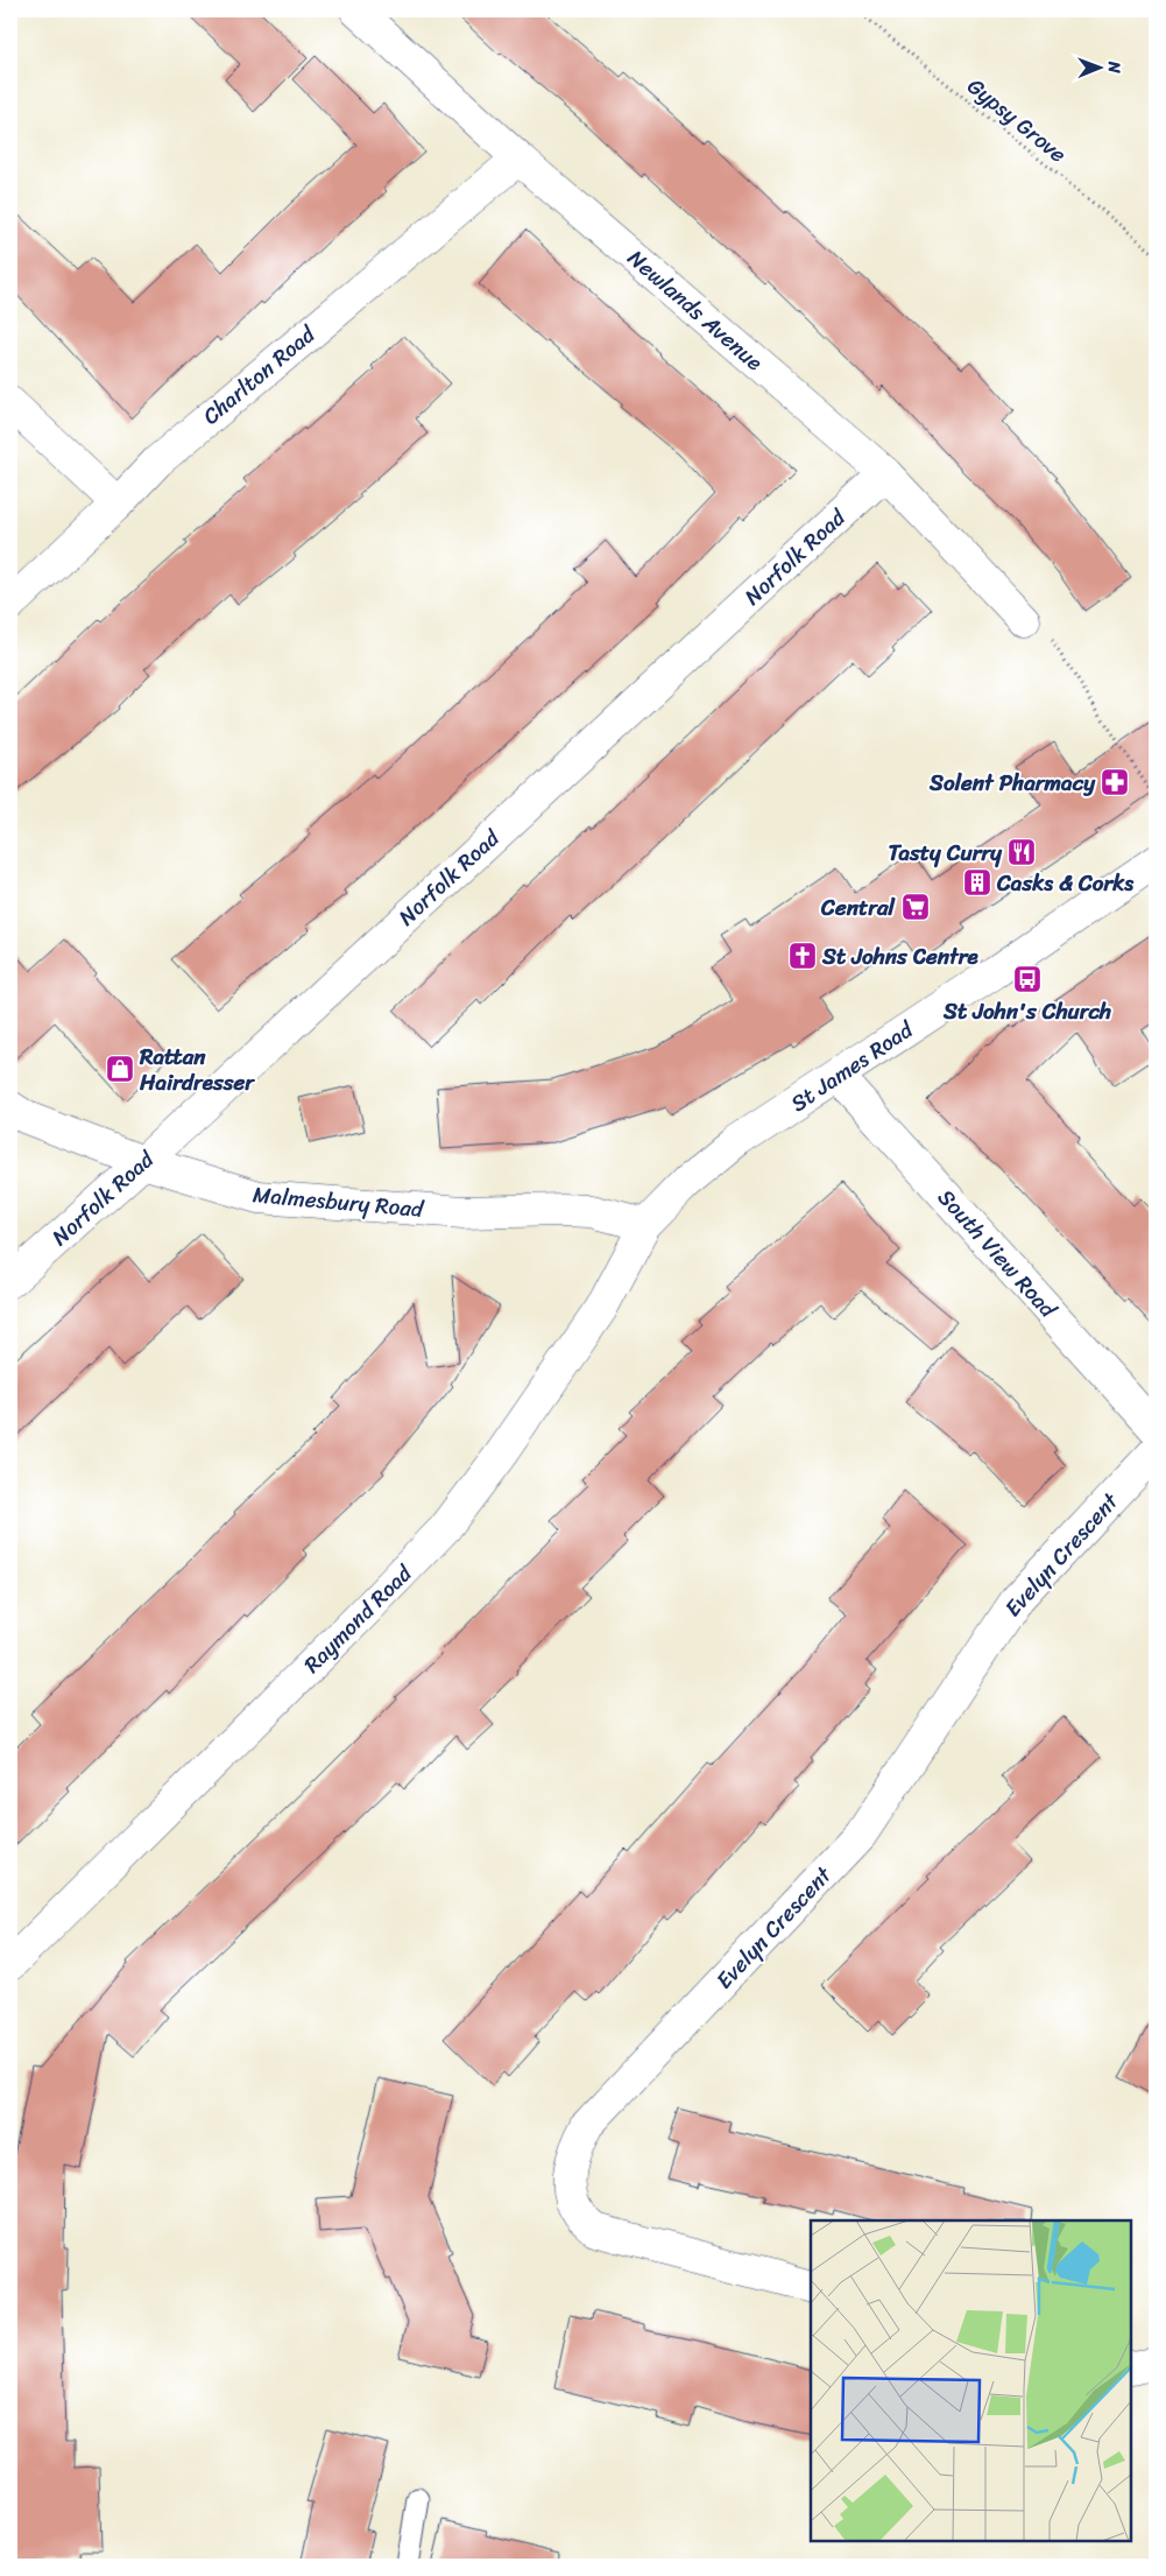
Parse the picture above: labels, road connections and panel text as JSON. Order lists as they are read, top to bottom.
{
  "streets": {
    "street": [
      "Newlands Avenue",
      "Charlton Road",
      "Norfolk Road",
      "St James Road",
      "Malmesbury Road",
      "South View Road",
      "Evelyn Crescent",
      "Raymond Road"
    ],
    "path": ["Gypsy Grove"]
  },
  "crossings": [
    ["Newlands Avenue", "Charlton Road"],
    ["Newlands Avenue", "Norfolk Road"],
    ["Norfolk Road", "Malmesbury Road"],
    ["St James Road", "Malmesbury Road"],
    ["St James Road", "South View Road"],
    ["St James Road", "Raymond Road"],
    ["Malmesbury Road", "Raymond Road"]
  ],
  "places": {
    "pharmacy": ["Solent Pharmacy"],
    "restaurant": ["Tasty Curry"],
    "building": ["Casks & Corks"],
    "supermarket": ["Central"],
    "church": ["St Johns Centre"],
    "bus stop": ["St John's Church"],
    "shop": ["Rattan Hairdresser"]
  },
  "north": "right"
}
